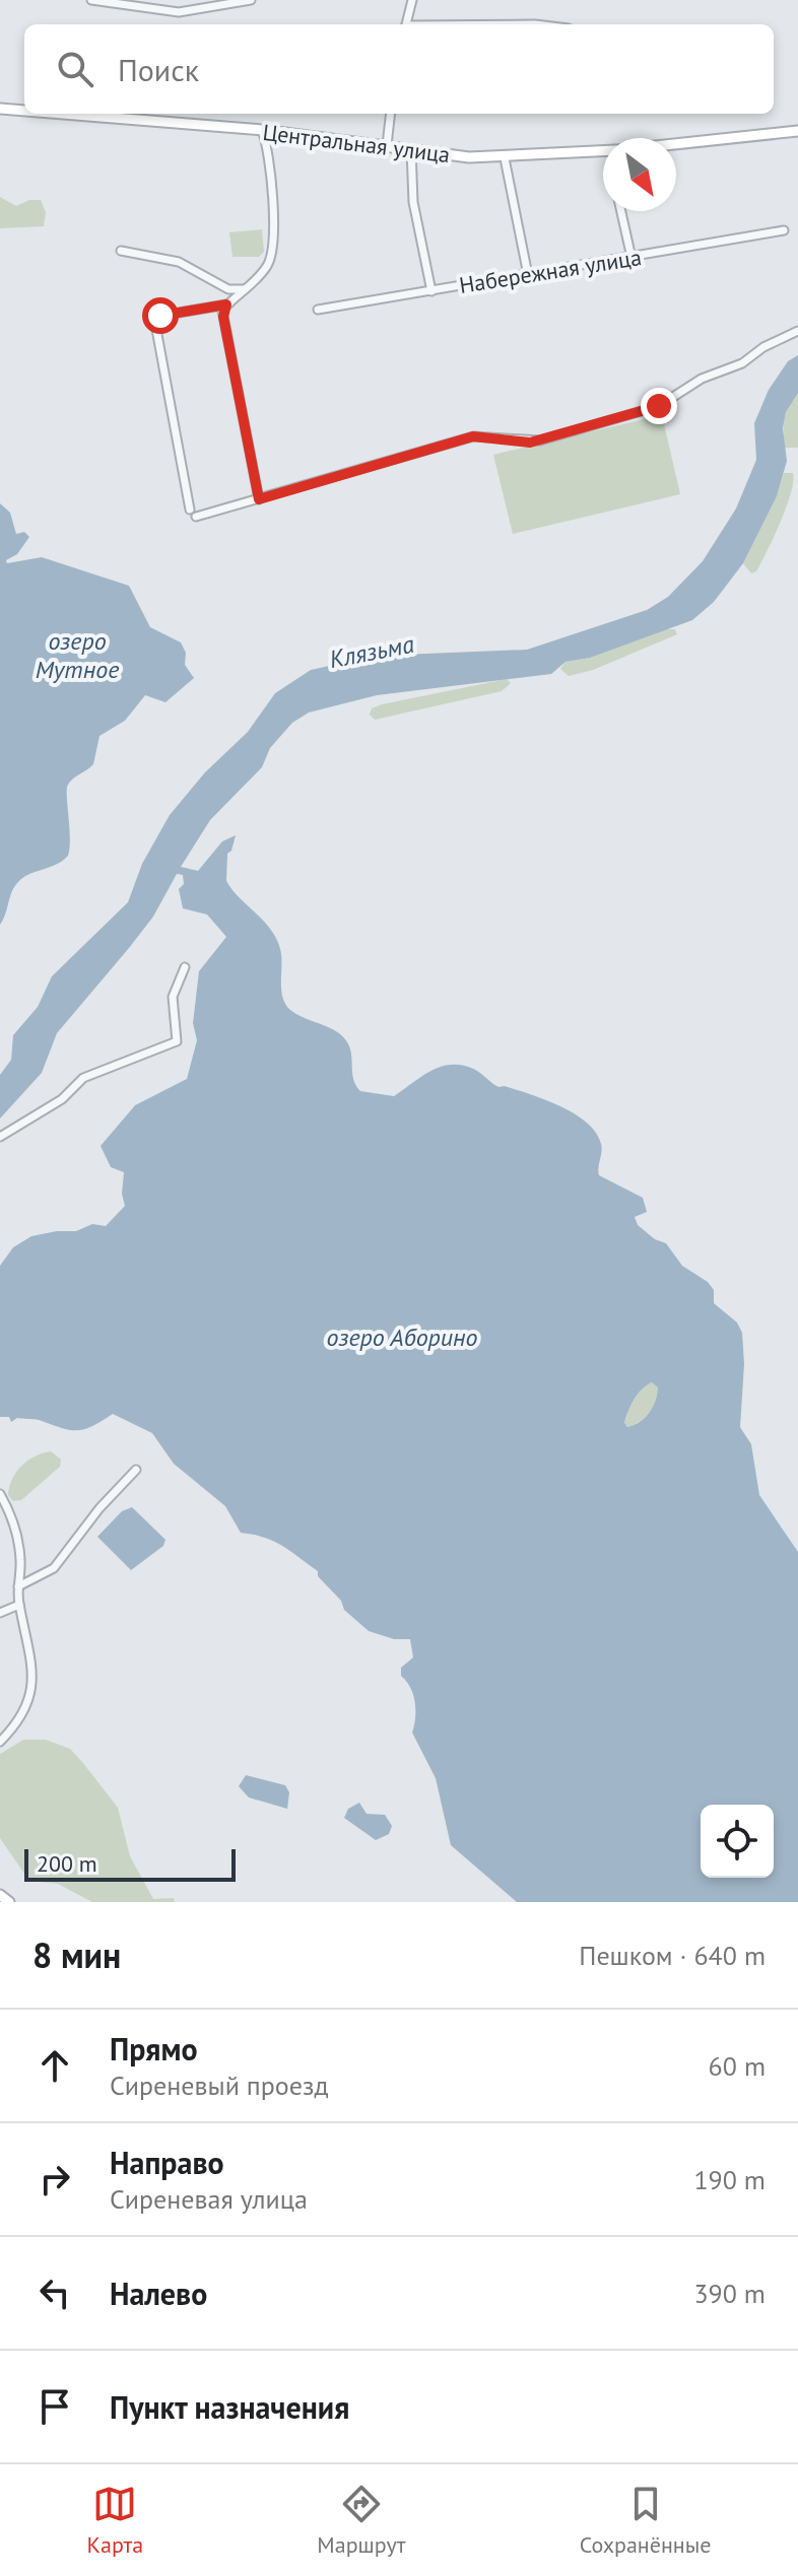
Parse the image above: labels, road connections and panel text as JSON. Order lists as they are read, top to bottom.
{
  "streets": {
    "main road": ["Центральная улица"],
    "street": ["Набережная улица"]
  },
  "water": ["озеро Мутное", "Клязьма", "озеро Аборино"],
  "scale_bar": "200 m",
  "north": "bottom right",
  "page": {
    "search": "Поиск",
    "scale": "200 m",
    "heading": ["8 мин", "Пешком · 640 m"],
    "list": [
      ["Прямо", "Сиреневый проезд", "60 m"],
      ["Направо", "Сиреневая улица", "190 m"],
      ["Налево", "390 m"],
      "Пункт назначения"
    ],
    "nav": ["Карта", "Маршрут", "Сохранённые"]
  }
}
